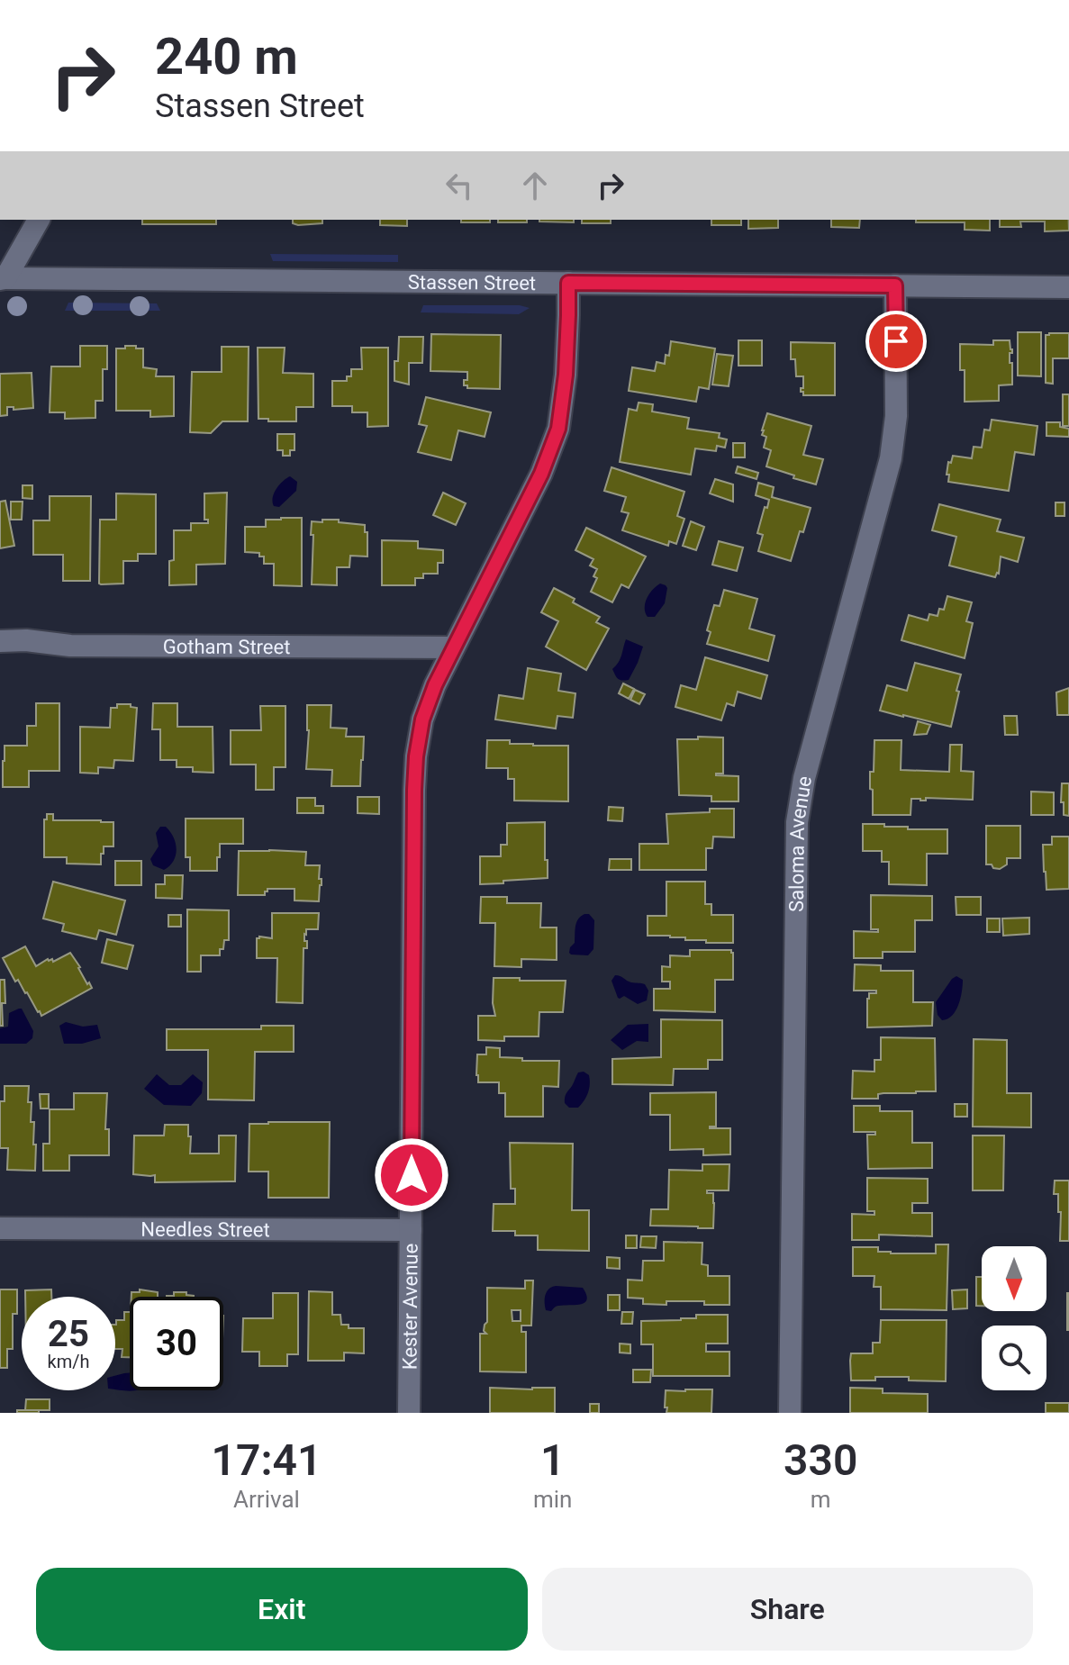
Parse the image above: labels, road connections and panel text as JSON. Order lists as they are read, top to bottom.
{
  "streets": {
    "street": [
      "Stassen Street",
      "Gotham Street",
      "Saloma Avenue",
      "Needles Street",
      "Kester Avenue"
    ]
  },
  "crossings": [
    ["Stassen Street", "Saloma Avenue"],
    ["Stassen Street", "Kester Avenue"],
    ["Gotham Street", "Kester Avenue"],
    ["Needles Street", "Kester Avenue"]
  ],
  "north": "bottom",
  "page": {
    "turn": ["240 m", "Stassen Street"],
    "speed": "25 km/h",
    "limit": "30",
    "eta": [
      "17:41",
      "Arrival",
      "1",
      "min",
      "330",
      "m"
    ],
    "buttons": ["Exit", "Share"]
  }
}
